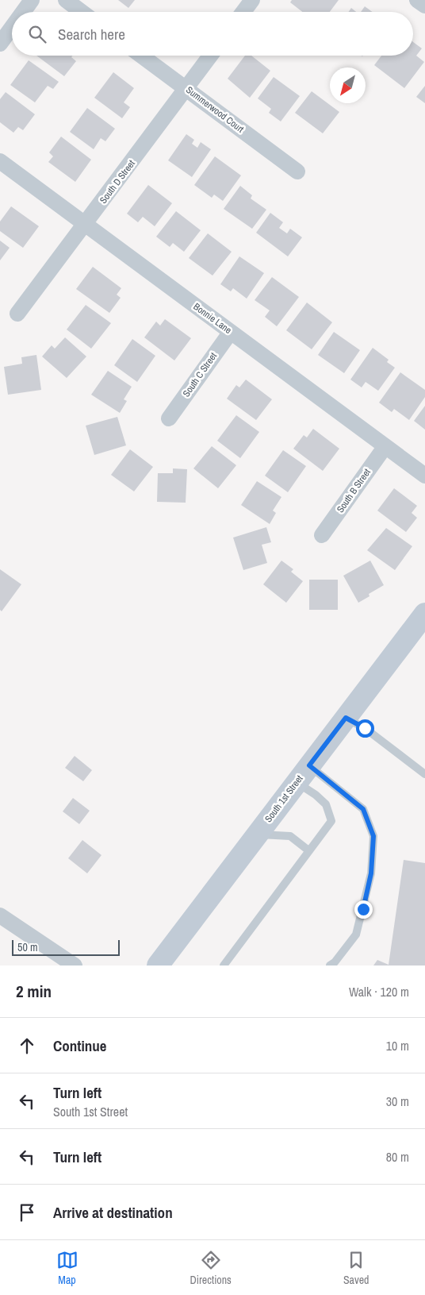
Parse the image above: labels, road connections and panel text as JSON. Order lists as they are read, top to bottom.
{
  "streets": {
    "main road": ["South 1st Street"],
    "street": [
      "Summerwood Court",
      "South D Street",
      "Bonnie Lane",
      "South C Street",
      "South B Street"
    ]
  },
  "crossings": [
    ["Summerwood Court", "South D Street"],
    ["South D Street", "Bonnie Lane"],
    ["Bonnie Lane", "South C Street"],
    ["Bonnie Lane", "South B Street"]
  ],
  "scale_bar": "50 m",
  "north": "bottom left",
  "page": {
    "search": "Search here",
    "scale": "50 m",
    "heading": ["2 min", "Walk · 120 m"],
    "list": [
      ["Continue", "10 m"],
      ["Turn left", "South 1st Street", "30 m"],
      ["Turn left", "80 m"],
      "Arrive at destination"
    ],
    "nav": ["Map", "Directions", "Saved"]
  }
}
